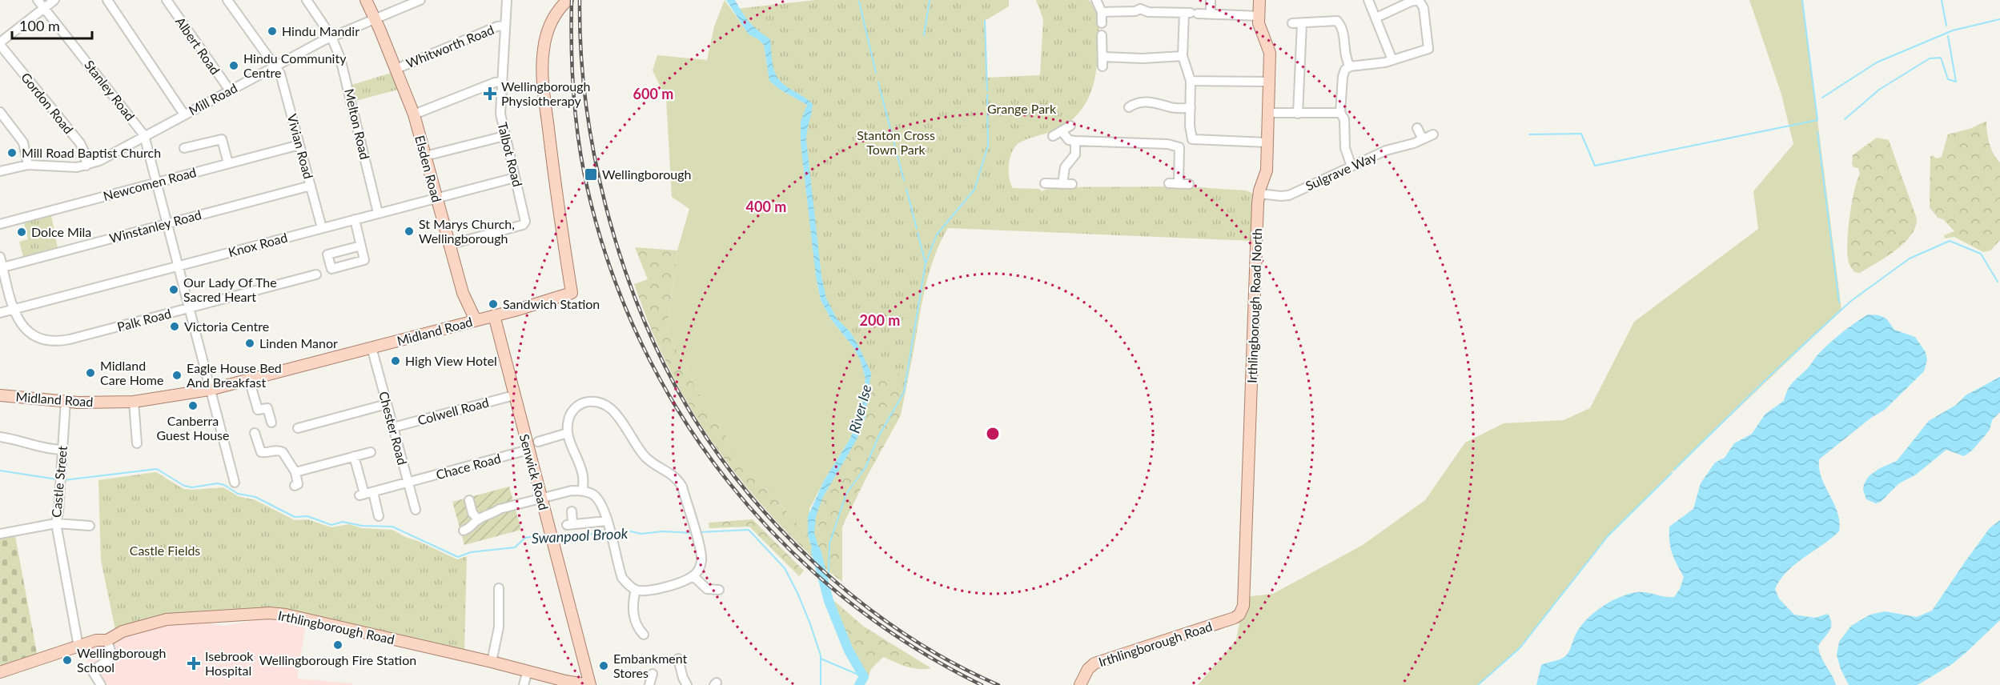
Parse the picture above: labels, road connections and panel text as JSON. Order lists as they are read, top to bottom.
{
  "streets": {
    "main road": [
      "Elsden Road",
      "Irthlingborough Road North",
      "Midland Road",
      "Senwick Road",
      "Irthlingborough Road"
    ],
    "street": [
      "Albert Road",
      "Whitworth Road",
      "Stanley Road",
      "Mill Road",
      "Gordon Road",
      "Melton Road",
      "Vivian Road",
      "Talbot Road",
      "Sulgrave Way",
      "Newcomen Road",
      "Winstanley Road",
      "Knox Road",
      "Palk Road",
      "Colwell Road",
      "Chester Road",
      "Chace Road",
      "Castle Street"
    ]
  },
  "crossings": [
    ["Albert Road", "Mill Road"],
    ["Whitworth Road", "Talbot Road"],
    ["Whitworth Road", "Elsden Road"],
    ["Stanley Road", "Mill Road"],
    ["Mill Road", "Gordon Road"],
    ["Mill Road", "Melton Road"],
    ["Mill Road", "Vivian Road"],
    ["Mill Road", "Elsden Road"],
    ["Melton Road", "Knox Road"],
    ["Vivian Road", "Newcomen Road"],
    ["Vivian Road", "Winstanley Road"],
    ["Vivian Road", "Knox Road"],
    ["Talbot Road", "Elsden Road"],
    ["Talbot Road", "Knox Road"],
    ["Elsden Road", "Knox Road"],
    ["Elsden Road", "Midland Road"],
    ["Sulgrave Way", "Irthlingborough Road North"],
    ["Winstanley Road", "Palk Road"],
    ["Knox Road", "Palk Road"],
    ["Irthlingborough Road North", "Irthlingborough Road"],
    ["Midland Road", "Chester Road"],
    ["Midland Road", "Senwick Road"],
    ["Midland Road", "Castle Street"],
    ["Colwell Road", "Chester Road"],
    ["Colwell Road", "Senwick Road"],
    ["Chester Road", "Chace Road"],
    ["Chace Road", "Senwick Road"],
    ["Senwick Road", "Irthlingborough Road"],
    ["Castle Street", "Irthlingborough Road"]
  ],
  "water": ["River Ise", "Swanpool Brook"],
  "parks": ["Grange Park", "Stanton Cross Town Park", "Castle Fields"],
  "places": {
    "other": [
      "Hindu Mandir",
      "Hindu Community Centre",
      "Mill Road Baptist Church",
      "St Marys Church, Wellingborough",
      "Dolce Mila",
      "Our Lady Of The Sacred Heart",
      "Sandwich Station",
      "Victoria Centre",
      "Linden Manor",
      "High View Hotel",
      "Midland Care Home",
      "Eagle House Bed And Breakfast",
      "Canberra Guest House",
      "Wellingborough Fire Station",
      "Wellingborough School",
      "Embankment Stores"
    ],
    "health": ["Wellingborough Physiotherapy", "Isebrook Hospital"],
    "transit": ["Wellingborough"]
  },
  "scale_bar": "100 m",
  "rings": ["600 m", "400 m", "200 m"]
}
